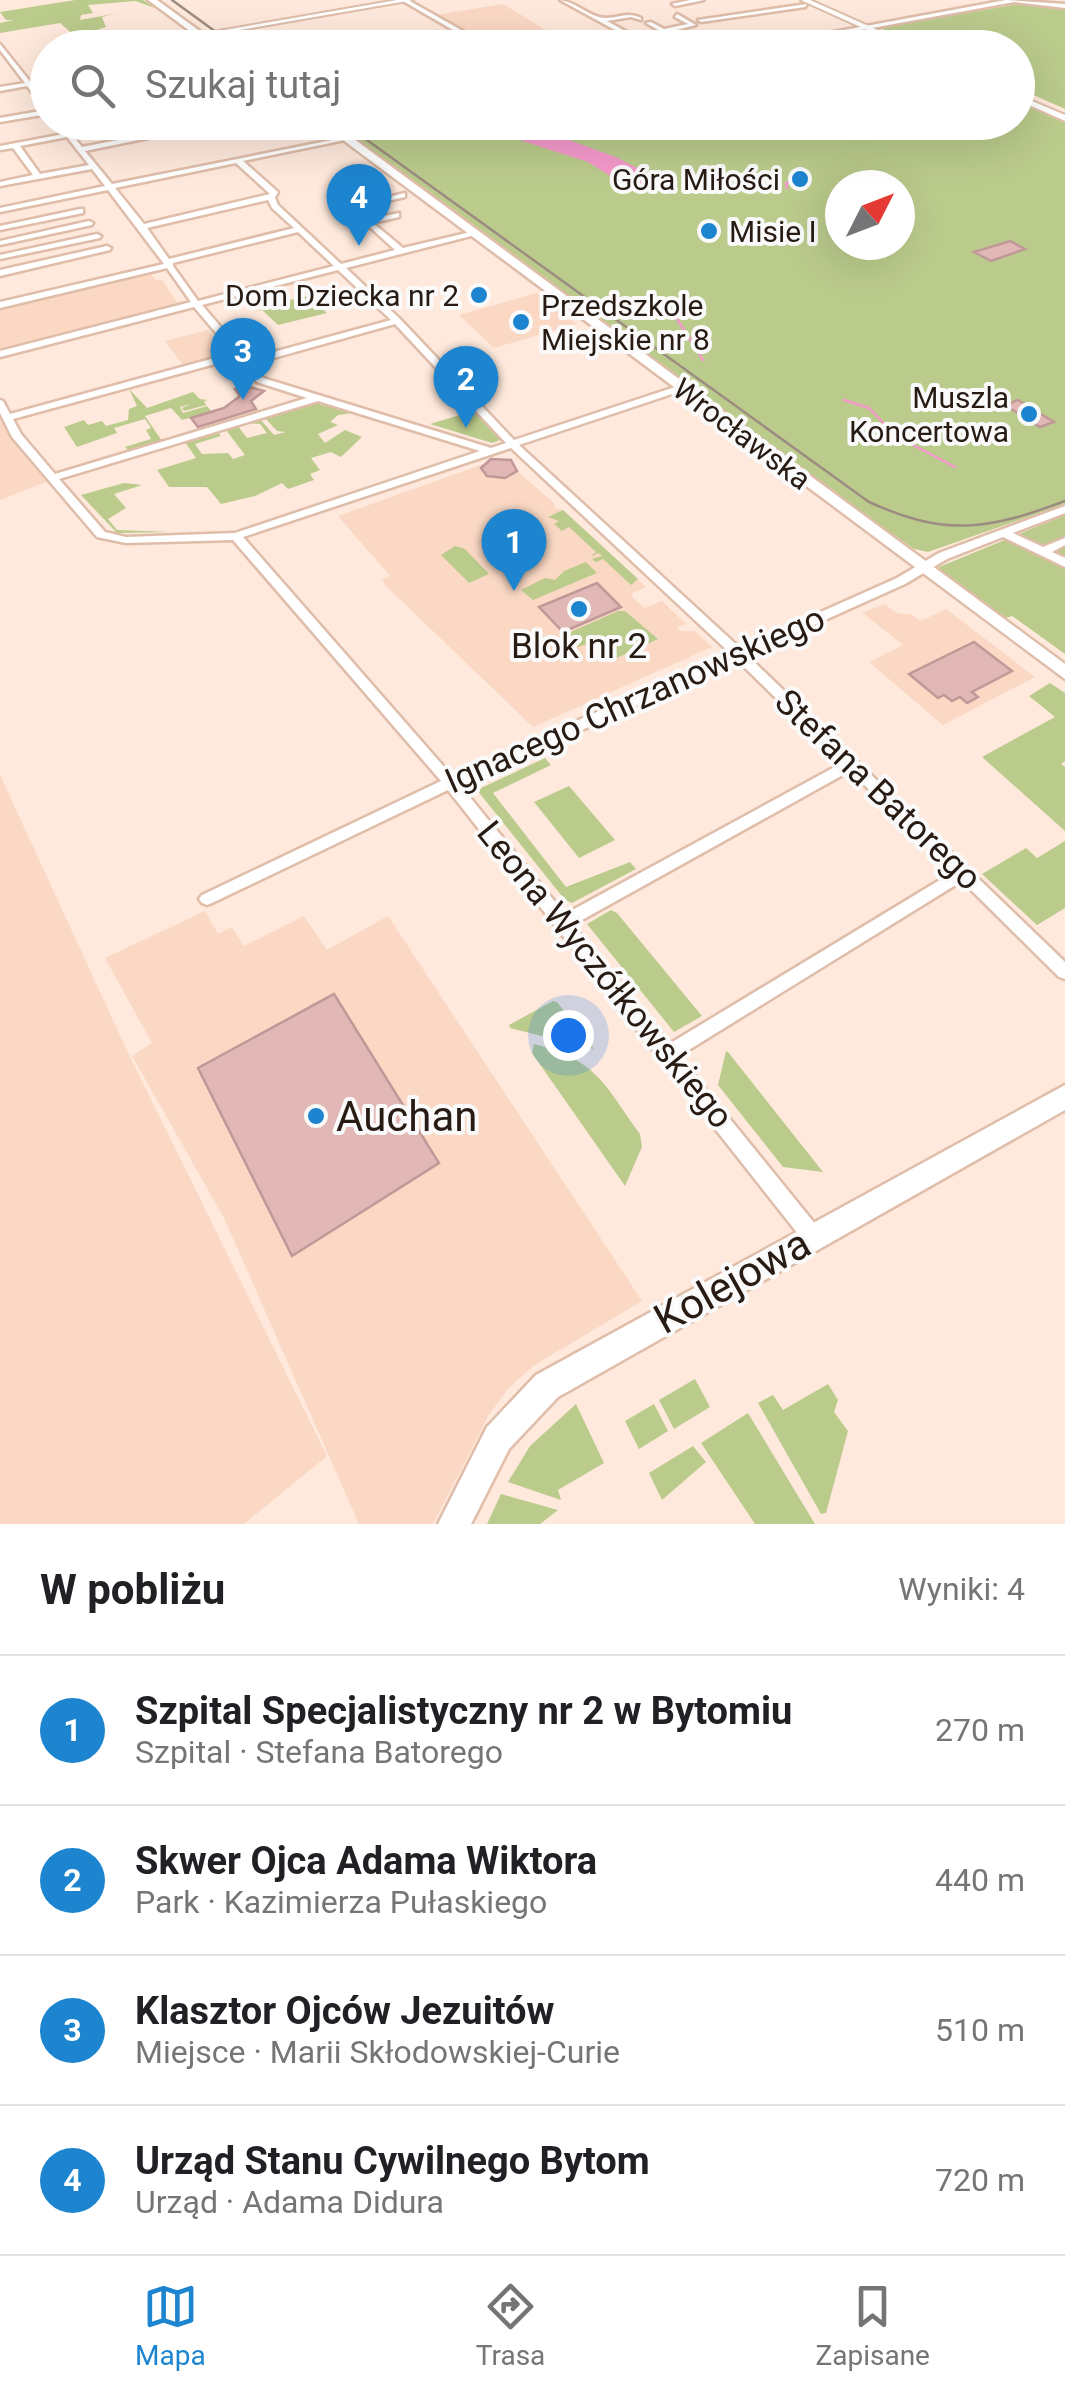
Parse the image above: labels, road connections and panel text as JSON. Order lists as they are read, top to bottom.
{
  "streets": {
    "main road": ["Wrocławska", "Kolejowa"],
    "street": ["Ignacego Chrzanowskiego", "Stefana Batorego", "Leona Wyczółkowskiego"]
  },
  "crossings": [
    ["Wrocławska", "Ignacego Chrzanowskiego"],
    ["Ignacego Chrzanowskiego", "Stefana Batorego"],
    ["Ignacego Chrzanowskiego", "Leona Wyczółkowskiego"],
    ["Leona Wyczółkowskiego", "Kolejowa"]
  ],
  "places": [
    "Góra Miłości",
    "Misie I",
    "Dom Dziecka nr 2",
    "Przedszkole Miejskie nr 8",
    "Muszla Koncertowa",
    "Blok nr 2",
    "Auchan"
  ],
  "north": "top right",
  "page": {
    "search": "Szukaj tutaj",
    "pins": [
      "4",
      "3",
      "2",
      "1"
    ],
    "heading": ["W pobliżu", "Wyniki: 4"],
    "list": [
      {
        "mark": "1",
        "name": "Szpital Specjalistyczny nr 2 w Bytomiu",
        "note": "Szpital · Stefana Batorego",
        "value": "270 m"
      },
      {
        "mark": "2",
        "name": "Skwer Ojca Adama Wiktora",
        "note": "Park · Kazimierza Pułaskiego",
        "value": "440 m"
      },
      {
        "mark": "3",
        "name": "Klasztor Ojców Jezuitów",
        "note": "Miejsce · Marii Skłodowskiej-Curie",
        "value": "510 m"
      },
      {
        "mark": "4",
        "name": "Urząd Stanu Cywilnego Bytom",
        "note": "Urząd · Adama Didura",
        "value": "720 m"
      }
    ],
    "nav": ["Mapa", "Trasa", "Zapisane"]
  }
}
